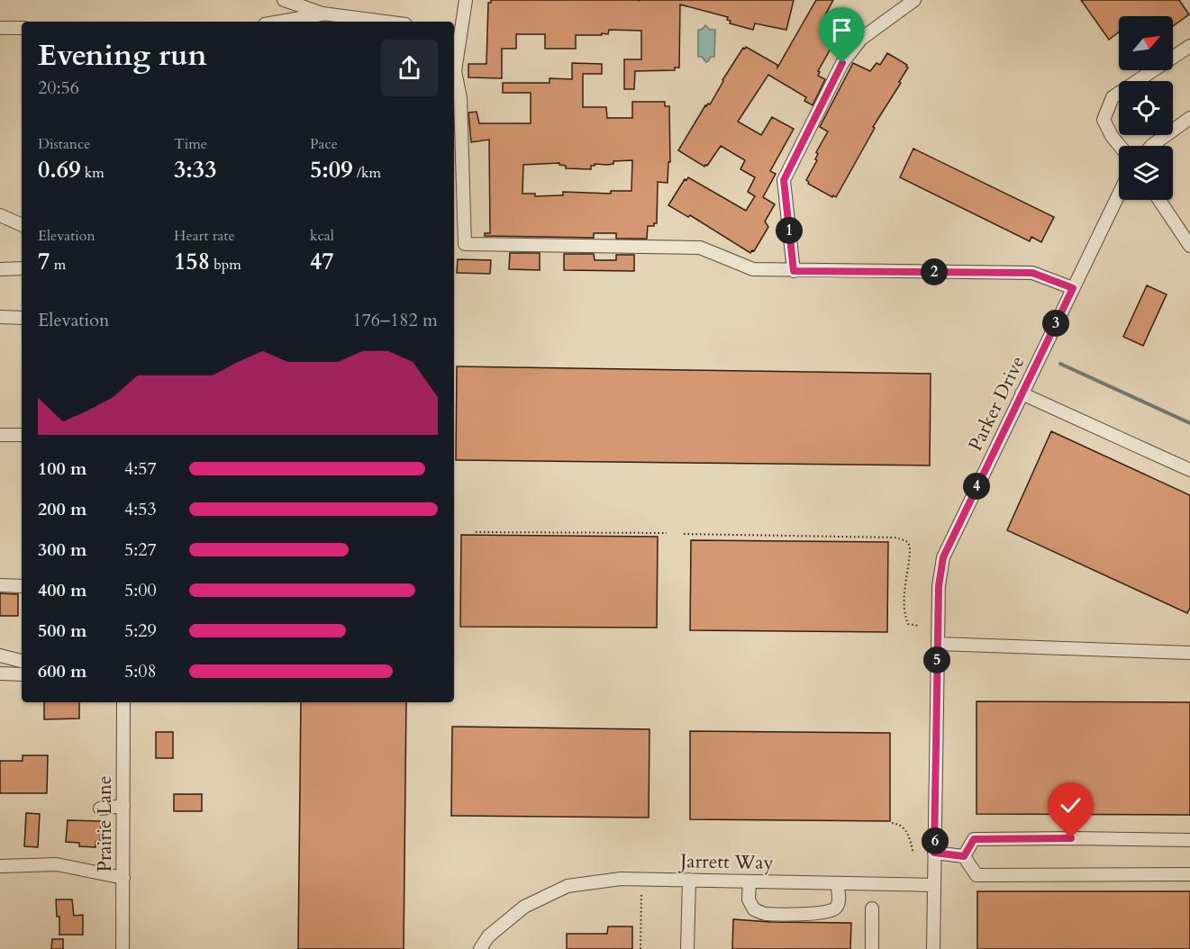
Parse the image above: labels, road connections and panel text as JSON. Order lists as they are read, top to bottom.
{
  "streets": {
    "street": ["Parker Drive", "Prairie Lane", "Jarrett Way"]
  },
  "crossings": [
    ["Parker Drive", "Jarrett Way"]
  ],
  "north": "top right",
  "page": {
    "heading": ["Evening run", "20:56"],
    "stats": [
      ["Distance", "0.69 km"],
      ["Time", "3:33"],
      ["Pace", "5:09 /km"],
      ["Elevation", "7 m"],
      ["Heart rate", "158 bpm"],
      ["kcal", "47"]
    ],
    "pins": [
      "1",
      "2",
      "3",
      "4",
      "5",
      "6"
    ],
    "chart": ["Elevation", "176–182 m"],
    "list": [
      {
        "name": "100 m",
        "note": "4:57"
      },
      {
        "name": "200 m",
        "note": "4:53"
      },
      {
        "name": "300 m",
        "note": "5:27"
      },
      {
        "name": "400 m",
        "note": "5:00"
      },
      {
        "name": "500 m",
        "note": "5:29"
      },
      {
        "name": "600 m",
        "note": "5:08"
      }
    ]
  }
}
